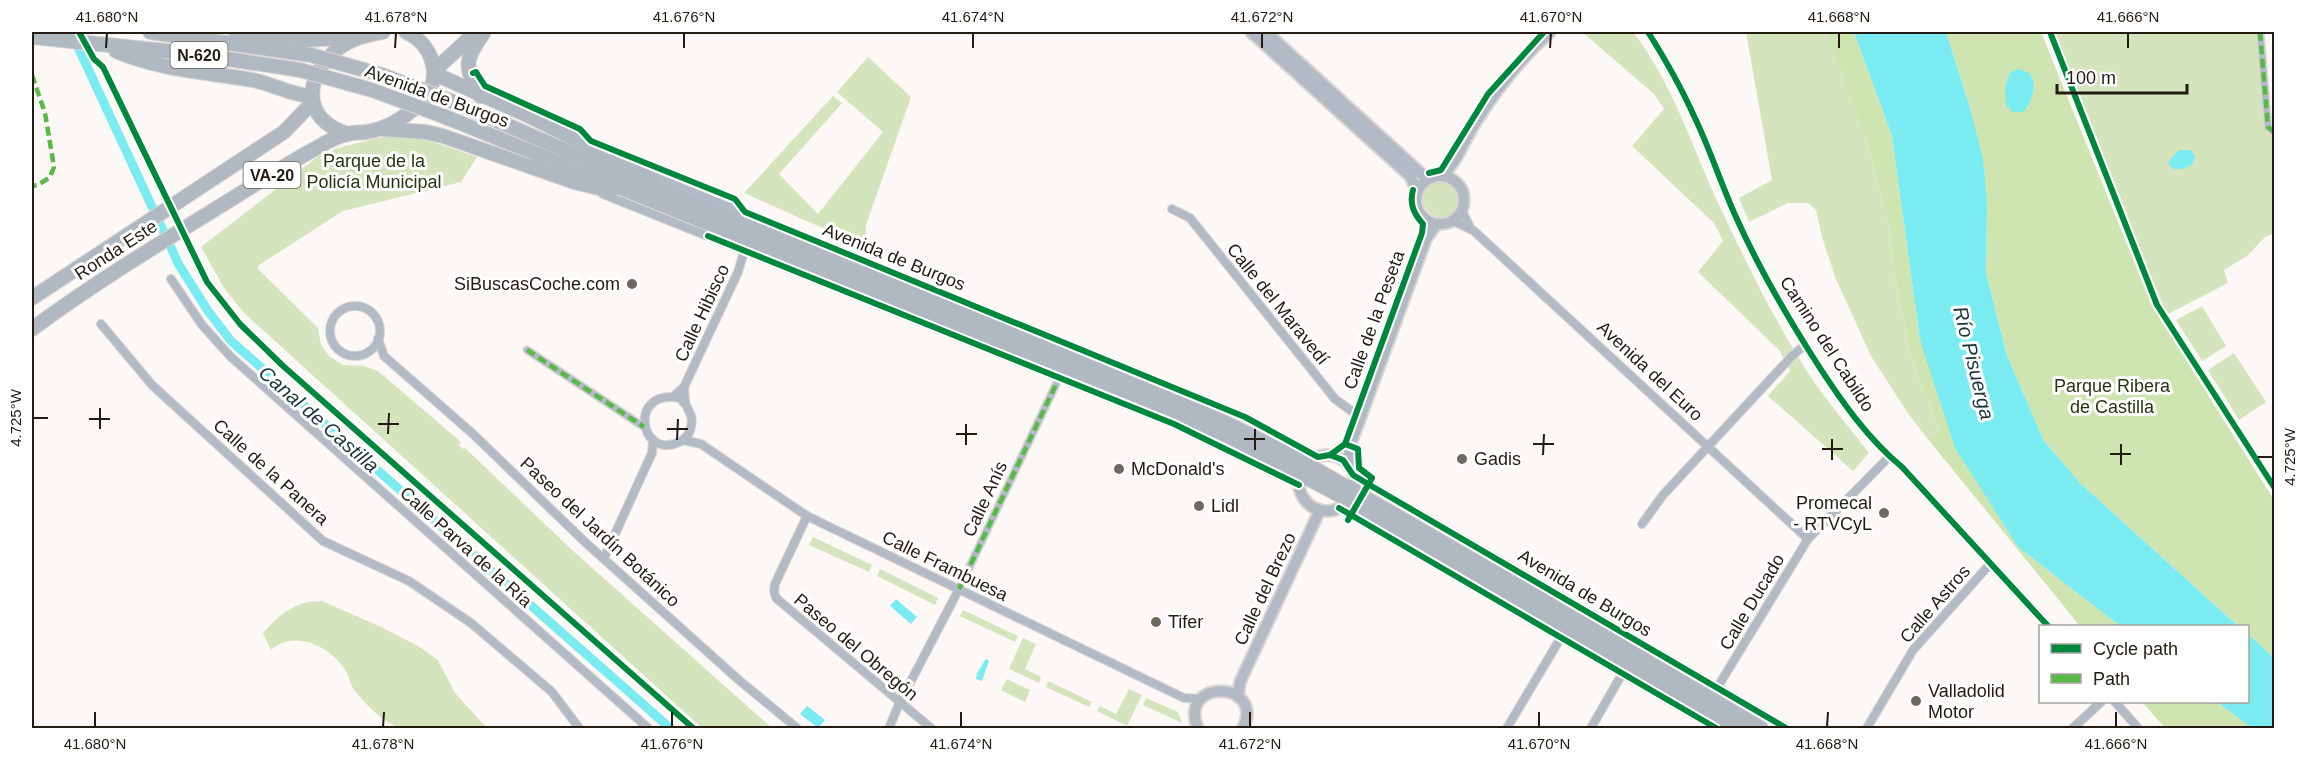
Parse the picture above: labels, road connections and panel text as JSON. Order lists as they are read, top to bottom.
{
  "streets": {
    "highway": [
      "N-620",
      "Avenida de Burgos",
      "VA-20",
      "Ronda Este"
    ],
    "main road": ["Calle de la Peseta"],
    "street": [
      "Calle del Maravedí",
      "Calle Hibisco",
      "Camino del Cabildo",
      "Avenida del Euro",
      "Calle de la Panera",
      "Calle Anís",
      "Paseo del Jardín Botánico",
      "Calle Parva de la Ría",
      "Calle Frambuesa",
      "Calle del Brezo",
      "Calle Ducado",
      "Calle Astros",
      "Paseo del Obregón"
    ]
  },
  "crossings": [
    ["N-620", "Avenida de Burgos"],
    ["Avenida de Burgos", "Calle Hibisco"],
    ["Avenida de Burgos", "Calle Anís"],
    ["Avenida de Burgos", "Calle Ducado"],
    ["Calle del Maravedí", "Calle de la Peseta"],
    ["Calle Hibisco", "Calle Frambuesa"],
    ["Calle de la Peseta", "Avenida del Euro"],
    ["Camino del Cabildo", "Calle Ducado"],
    ["Camino del Cabildo", "Calle Astros"],
    ["Avenida del Euro", "Calle Ducado"],
    ["Calle Anís", "Calle Frambuesa"],
    ["Calle Anís", "Paseo del Obregón"],
    ["Calle Frambuesa", "Paseo del Obregón"]
  ],
  "water": ["Río Pisuerga", "Canal de Castilla"],
  "parks": ["Parque de la Policía Municipal", "Parque Ribera de Castilla"],
  "places": [
    "SiBuscasCoche.com",
    "Gadis",
    "McDonald's",
    "Lidl",
    "Promecal - RTVCyL",
    "Tifer",
    "Valladolid Motor"
  ],
  "legend": ["Cycle path", "Path"],
  "scale_bar": "100 m",
  "coordinates": [
    "41.680°N",
    "41.678°N",
    "41.676°N",
    "41.674°N",
    "41.672°N",
    "41.670°N",
    "41.668°N",
    "41.666°N",
    "4.725°W"
  ]
}
